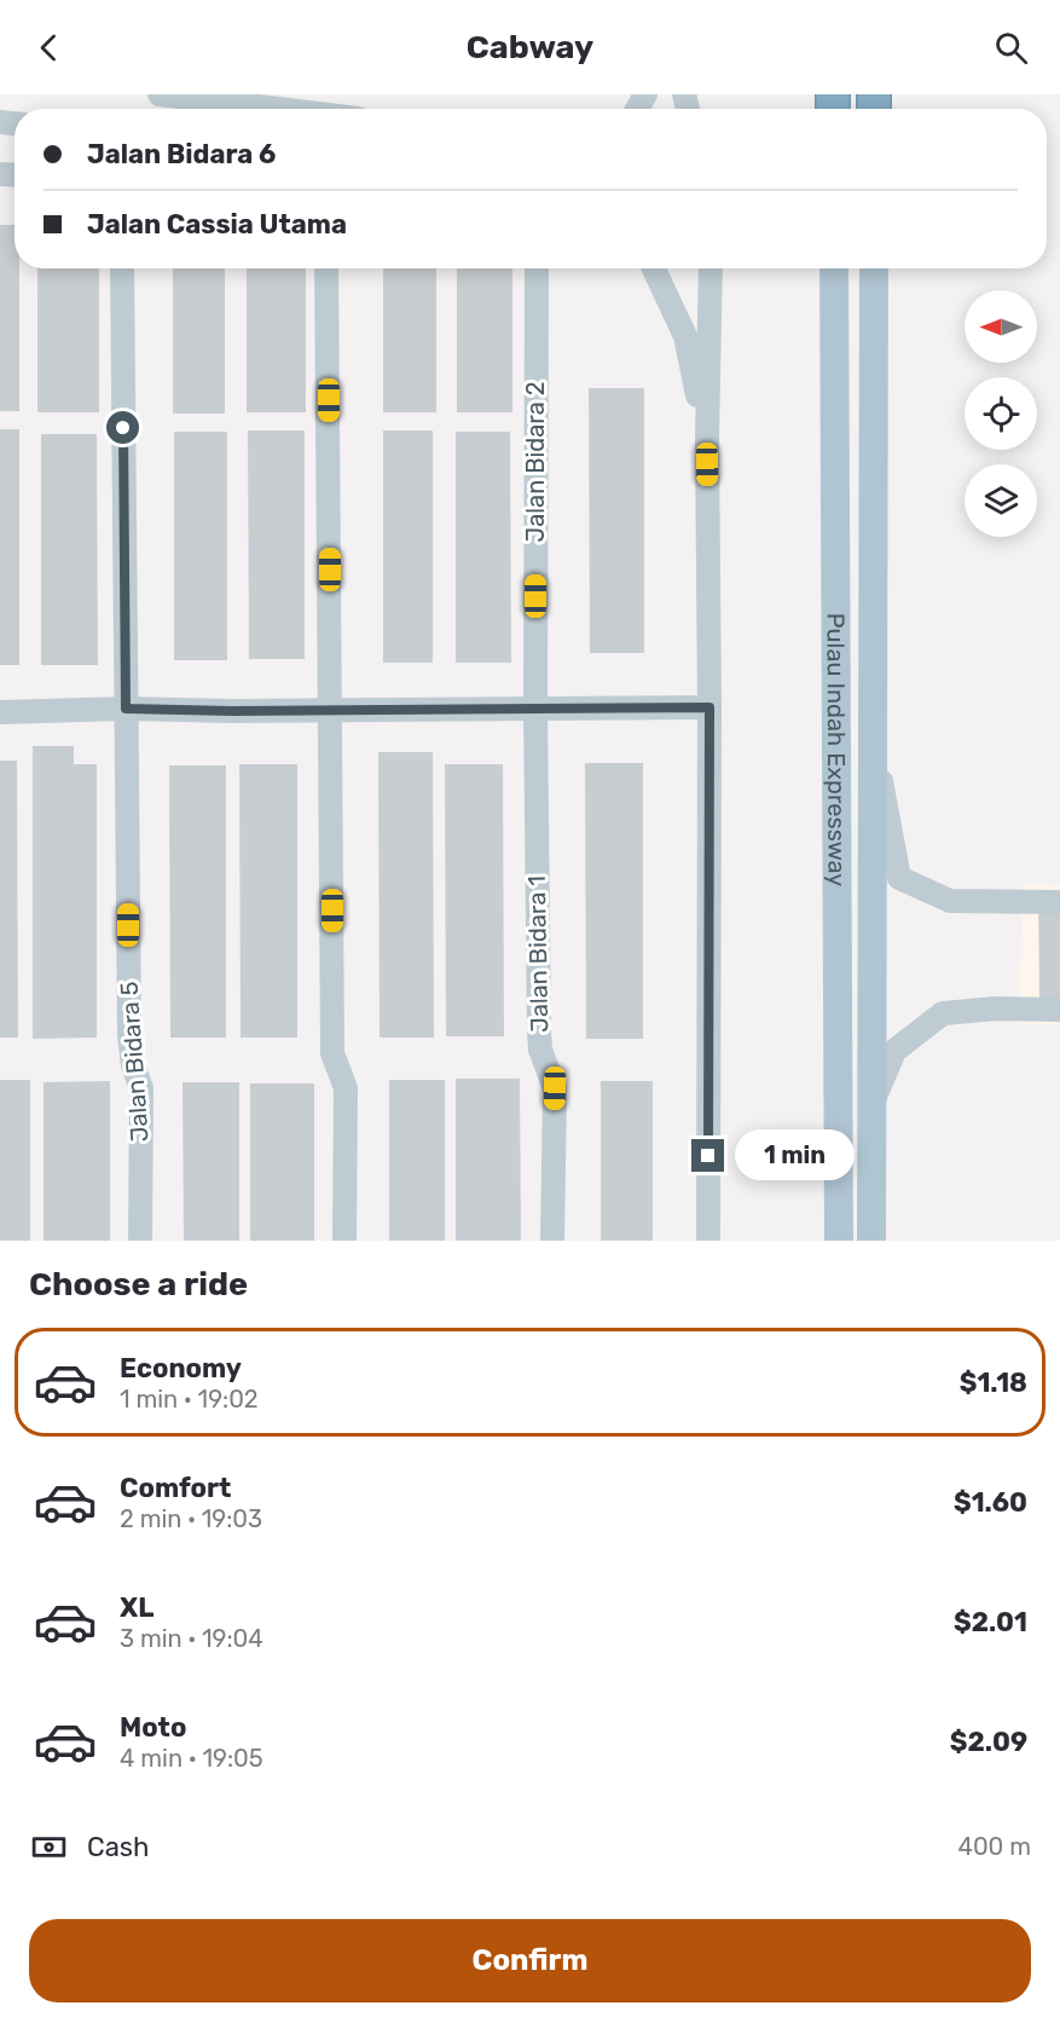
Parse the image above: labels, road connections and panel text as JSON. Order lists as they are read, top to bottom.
{
  "streets": {
    "main road": ["Pulau Indah Expressway"],
    "street": ["Jalan Bidara 2", "Jalan Bidara 1", "Jalan Bidara 5"]
  },
  "crossings": [
    ["Jalan Bidara 2", "Jalan Bidara 1"]
  ],
  "north": "left",
  "page": {
    "header": "Cabway",
    "banner": ["Jalan Bidara 6", "Jalan Cassia Utama"],
    "bubble": "1 min",
    "heading": "Choose a ride",
    "list": [
      {
        "name": "Economy",
        "note": "1 min · 19:02",
        "value": "$1.18"
      },
      {
        "name": "Comfort",
        "note": "2 min · 19:03",
        "value": "$1.60"
      },
      {
        "name": "XL",
        "note": "3 min · 19:04",
        "value": "$2.01"
      },
      {
        "name": "Moto",
        "note": "4 min · 19:05",
        "value": "$2.09"
      }
    ],
    "pay": ["Cash", "400 m"],
    "buttons": "Confirm"
  }
}
